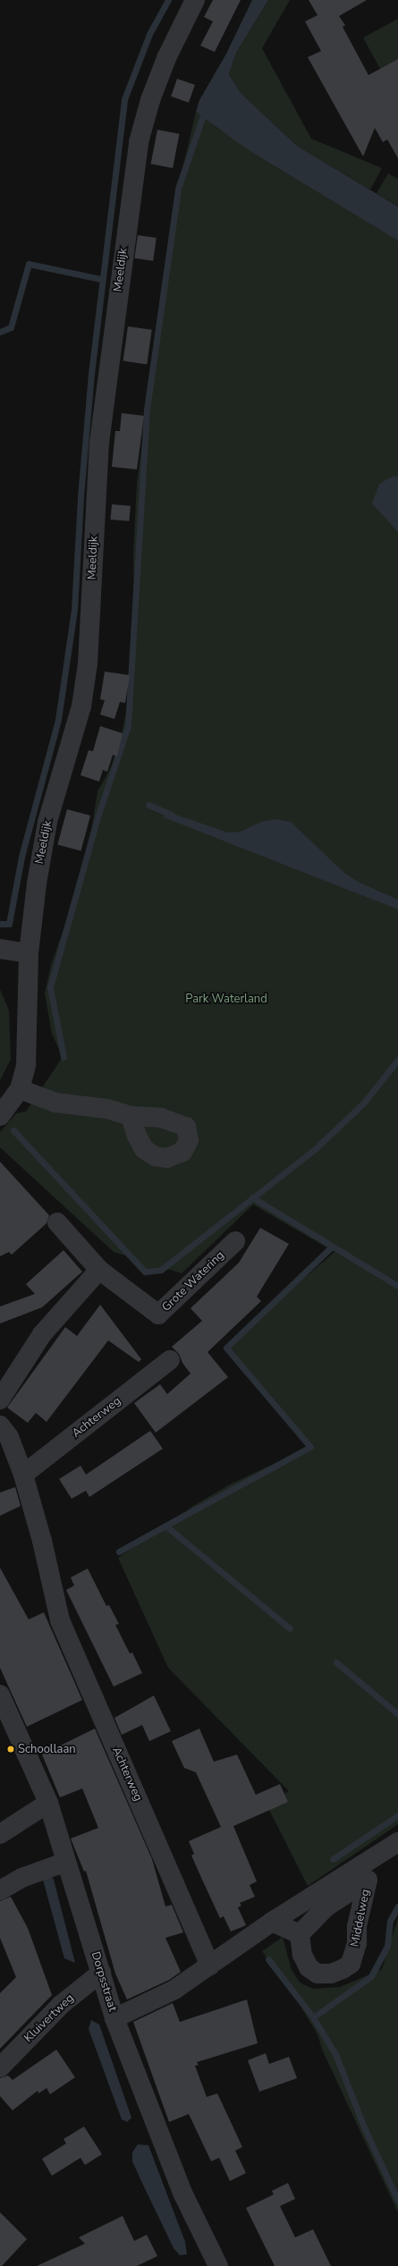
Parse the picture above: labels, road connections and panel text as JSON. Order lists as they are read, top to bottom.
{
  "streets": {
    "street": [
      "Meeldijk",
      "Grote Watering",
      "Achterweg",
      "Middelweg",
      "Dorpsstraat",
      "Kluivertweg"
    ]
  },
  "crossings": [
    ["Dorpsstraat", "Kluivertweg"]
  ],
  "parks": ["Park Waterland"],
  "places": ["Schoollaan"]
}
